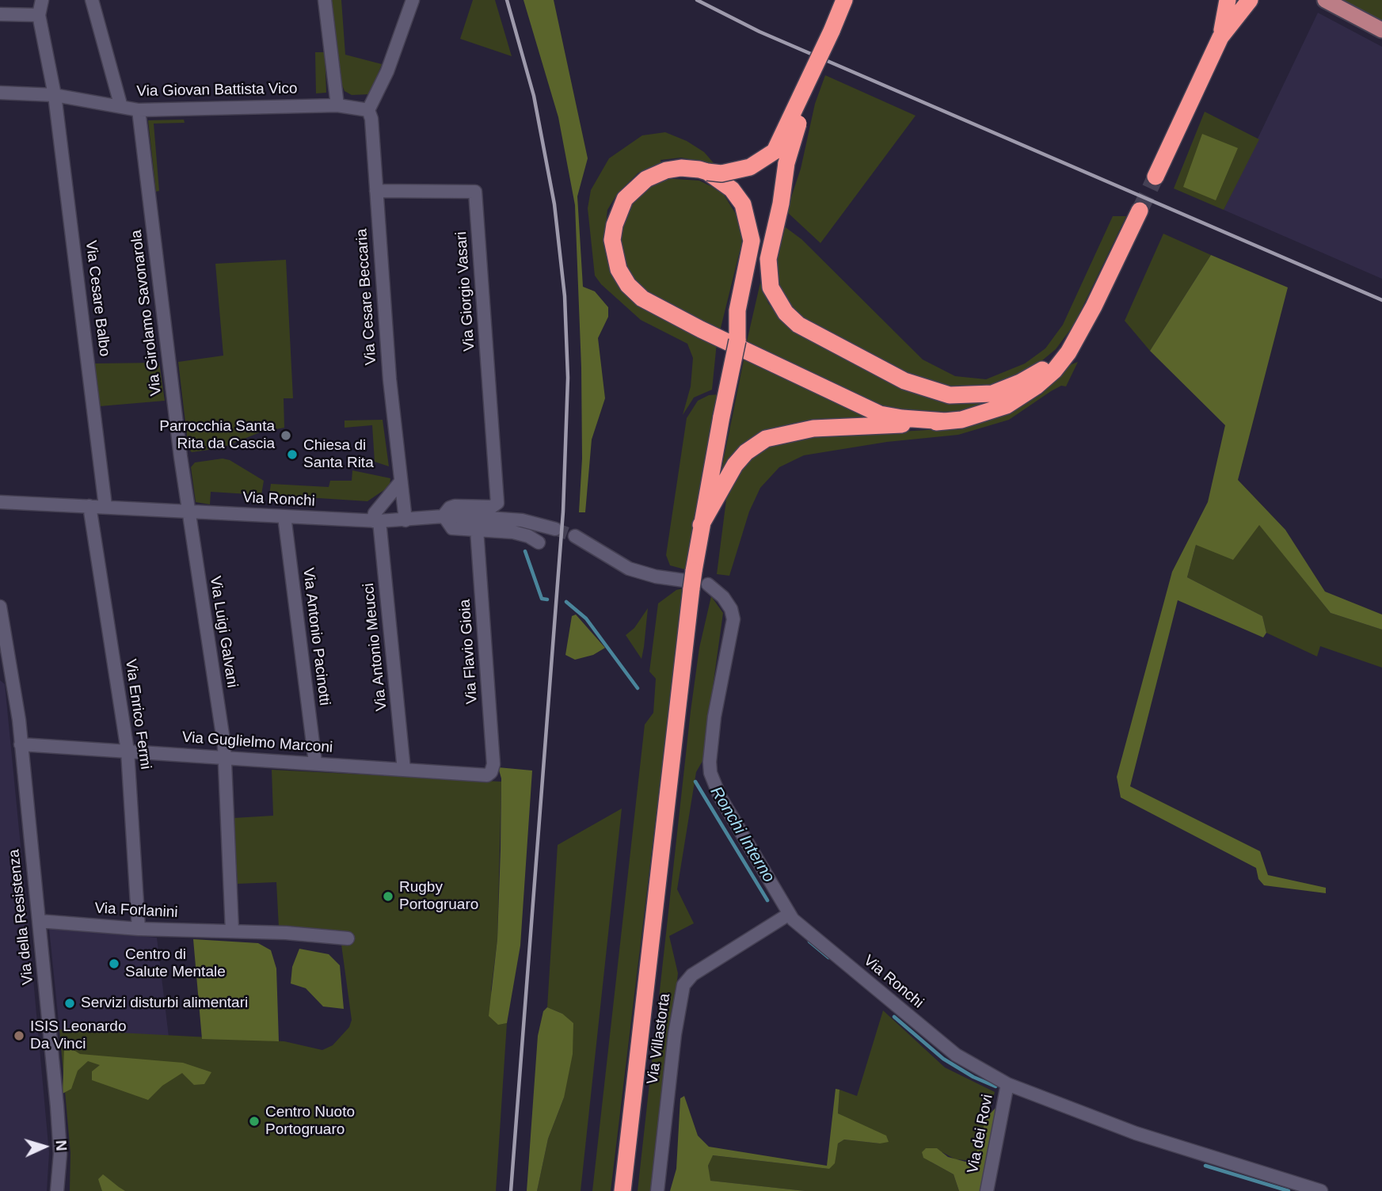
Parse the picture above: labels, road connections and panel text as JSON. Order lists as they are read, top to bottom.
{
  "streets": {
    "street": [
      "Via Giovan Battista Vico",
      "Via Giorgio Vasari",
      "Via Cesare Beccaria",
      "Via Cesare Balbo",
      "Via Girolamo Savonarola",
      "Via Ronchi",
      "Via Luigi Galvani",
      "Via Antonio Pacinotti",
      "Via Antonio Meucci",
      "Via Flavio Gioia",
      "Via Enrico Fermi",
      "Via Guglielmo Marconi",
      "Via Forlanini",
      "Via della Resistenza",
      "Via Villastorta",
      "Via dei Rovi"
    ]
  },
  "crossings": [
    ["Via Giovan Battista Vico", "Via Cesare Beccaria"],
    ["Via Giovan Battista Vico", "Via Cesare Balbo"],
    ["Via Giovan Battista Vico", "Via Girolamo Savonarola"],
    ["Via Giorgio Vasari", "Via Cesare Beccaria"],
    ["Via Giorgio Vasari", "Via Ronchi"],
    ["Via Cesare Beccaria", "Via Ronchi"],
    ["Via Cesare Balbo", "Via Ronchi"],
    ["Via Girolamo Savonarola", "Via Ronchi"],
    ["Via Girolamo Savonarola", "Via Luigi Galvani"],
    ["Via Ronchi", "Via Luigi Galvani"],
    ["Via Ronchi", "Via Antonio Pacinotti"],
    ["Via Ronchi", "Via Antonio Meucci"],
    ["Via Ronchi", "Via Enrico Fermi"],
    ["Via Ronchi", "Via Villastorta"],
    ["Via Ronchi", "Via dei Rovi"],
    ["Via Luigi Galvani", "Via Guglielmo Marconi"],
    ["Via Antonio Pacinotti", "Via Guglielmo Marconi"],
    ["Via Antonio Meucci", "Via Guglielmo Marconi"],
    ["Via Flavio Gioia", "Via Guglielmo Marconi"],
    ["Via Enrico Fermi", "Via Guglielmo Marconi"],
    ["Via Enrico Fermi", "Via Forlanini"],
    ["Via Guglielmo Marconi", "Via della Resistenza"],
    ["Via Forlanini", "Via della Resistenza"]
  ],
  "water": ["Ronchi Interno"],
  "places": [
    "Parrocchia Santa Rita da Cascia",
    "Chiesa di Santa Rita",
    "Rugby Portogruaro",
    "Centro di Salute Mentale",
    "Servizi disturbi alimentari",
    "ISIS Leonardo Da Vinci",
    "Centro Nuoto Portogruaro"
  ],
  "north": "right"
}
